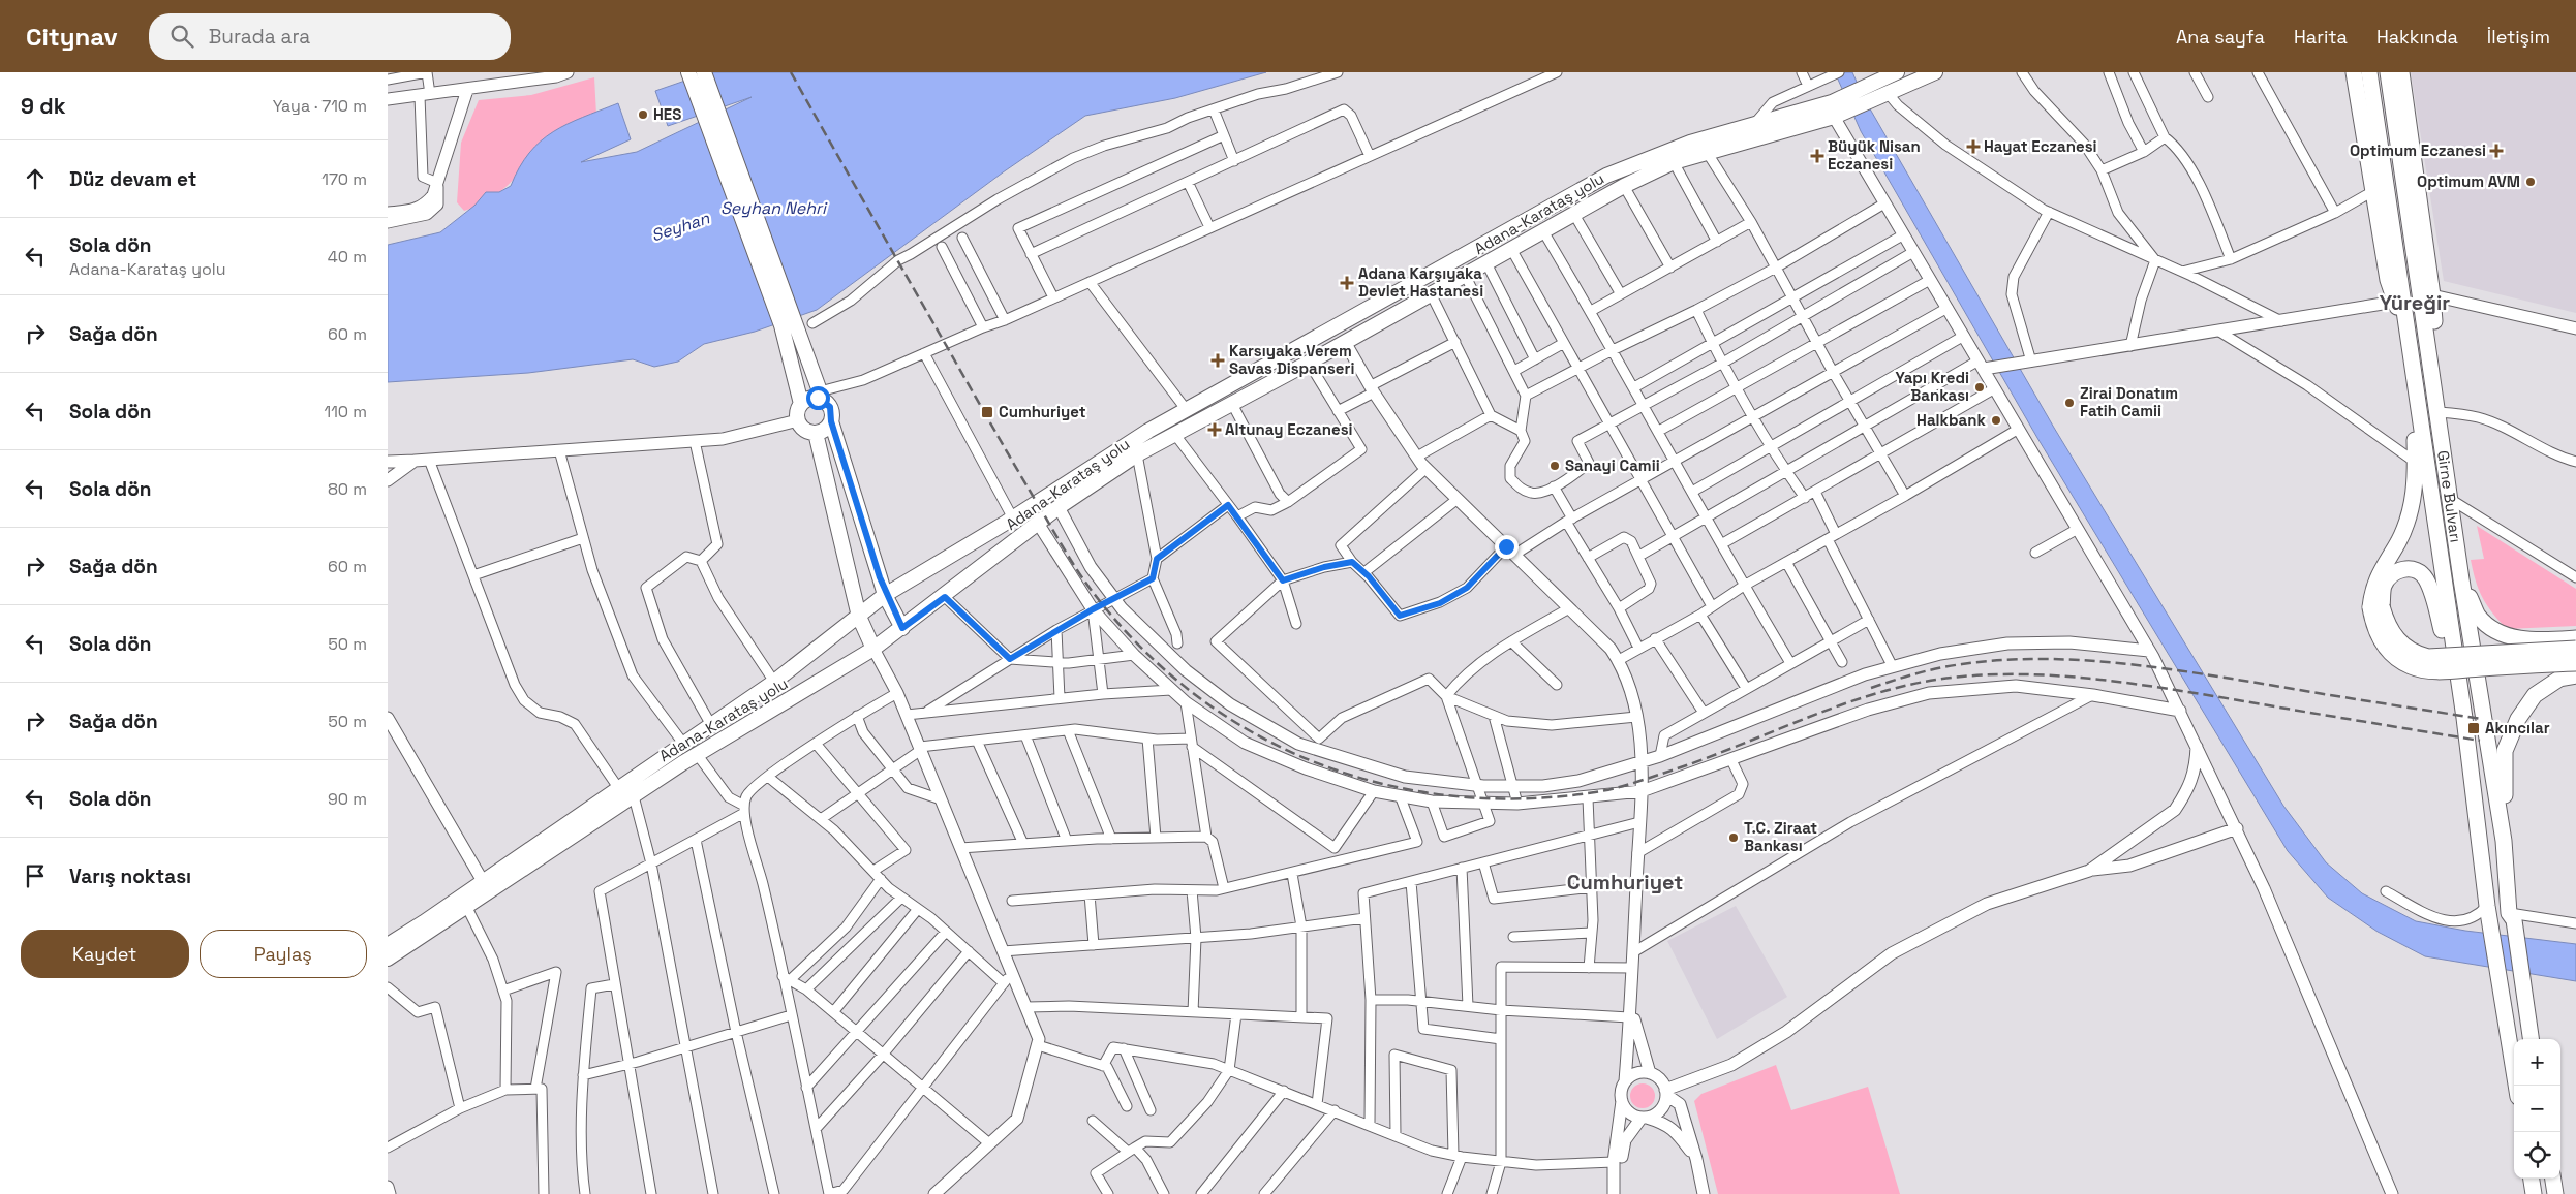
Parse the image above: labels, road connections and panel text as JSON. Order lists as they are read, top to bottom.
{
  "streets": {
    "highway": ["Girne Bulvarı"],
    "main road": ["Adana-Karataş yolu"]
  },
  "districts": ["Yüreğir", "Cumhuriyet"],
  "water": ["Seyhan Nehri", "Seyhan"],
  "places": {
    "other": [
      "HES",
      "Optimum AVM",
      "Yapı Kredi Bankası",
      "Zirai Donatım Fatih Camii",
      "Halkbank",
      "Sanayi Camii",
      "T.C. Ziraat Bankası"
    ],
    "health": [
      "Hayat Eczanesi",
      "Optimum Eczanesi",
      "Büyük Nisan Eczanesi",
      "Adana Karşıyaka Devlet Hastanesi",
      "Karsıyaka Verem Savas Dispanseri",
      "Altunay Eczanesi"
    ],
    "transit": ["Cumhuriyet", "Akıncılar"]
  },
  "page": {
    "header": "Citynav",
    "search": "Burada ara",
    "nav": [
      "Ana sayfa",
      "Harita",
      "Hakkında",
      "İletişim"
    ],
    "heading": ["9 dk", "Yaya · 710 m"],
    "list": [
      ["Düz devam et", "170 m"],
      ["Sola dön", "Adana-Karataş yolu", "40 m"],
      ["Sağa dön", "60 m"],
      ["Sola dön", "110 m"],
      ["Sola dön", "80 m"],
      ["Sağa dön", "60 m"],
      ["Sola dön", "50 m"],
      ["Sağa dön", "50 m"],
      ["Sola dön", "90 m"],
      "Varış noktası"
    ],
    "buttons": ["Kaydet", "Paylaş"],
    "map_buttons": ["+", "−"]
  }
}
